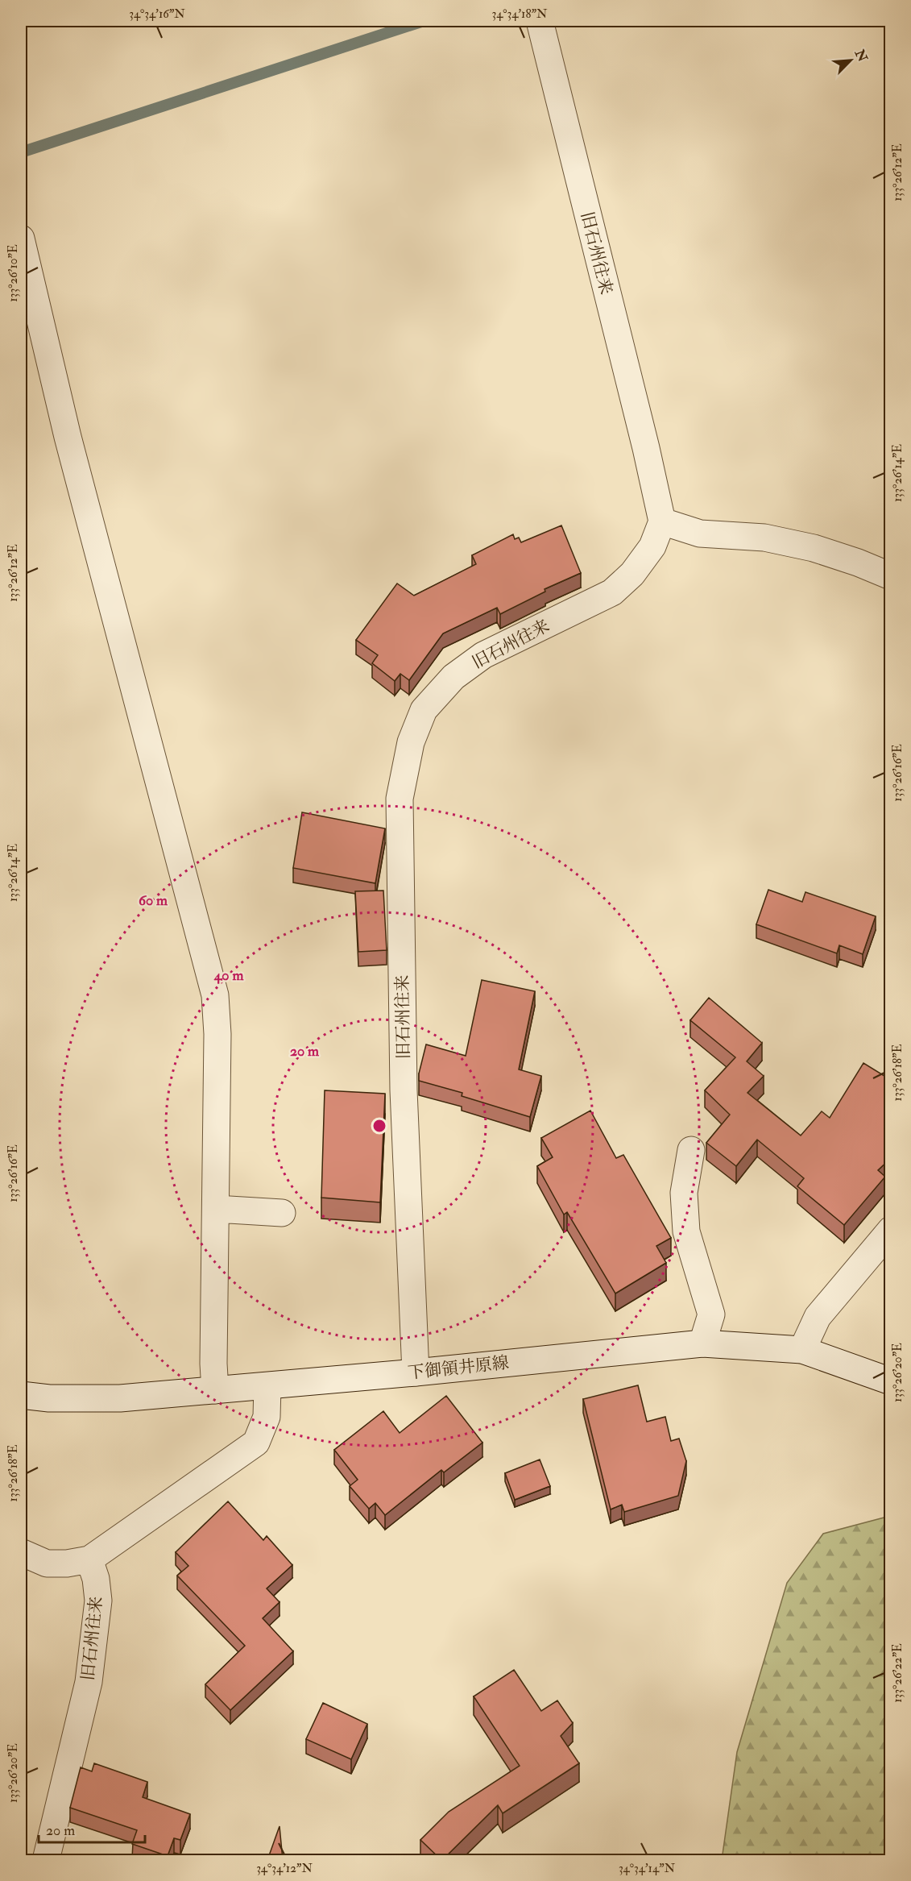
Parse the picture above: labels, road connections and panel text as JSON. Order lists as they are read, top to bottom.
{
  "streets": {
    "street": ["旧石州往来", "下御領井原線"]
  },
  "crossings": [
    ["旧石州往来", "下御領井原線"]
  ],
  "scale_bar": "20 m",
  "north": "top right",
  "coordinates": [
    "34°34'16\"N",
    "34°34'18\"N",
    "133°26'12\"E",
    "133°26'10\"E",
    "133°26'14\"E",
    "133°26'16\"E",
    "133°26'18\"E",
    "133°26'20\"E",
    "133°26'22\"E",
    "34°34'12\"N",
    "34°34'14\"N"
  ],
  "rings": ["60 m", "40 m", "20 m"]
}
